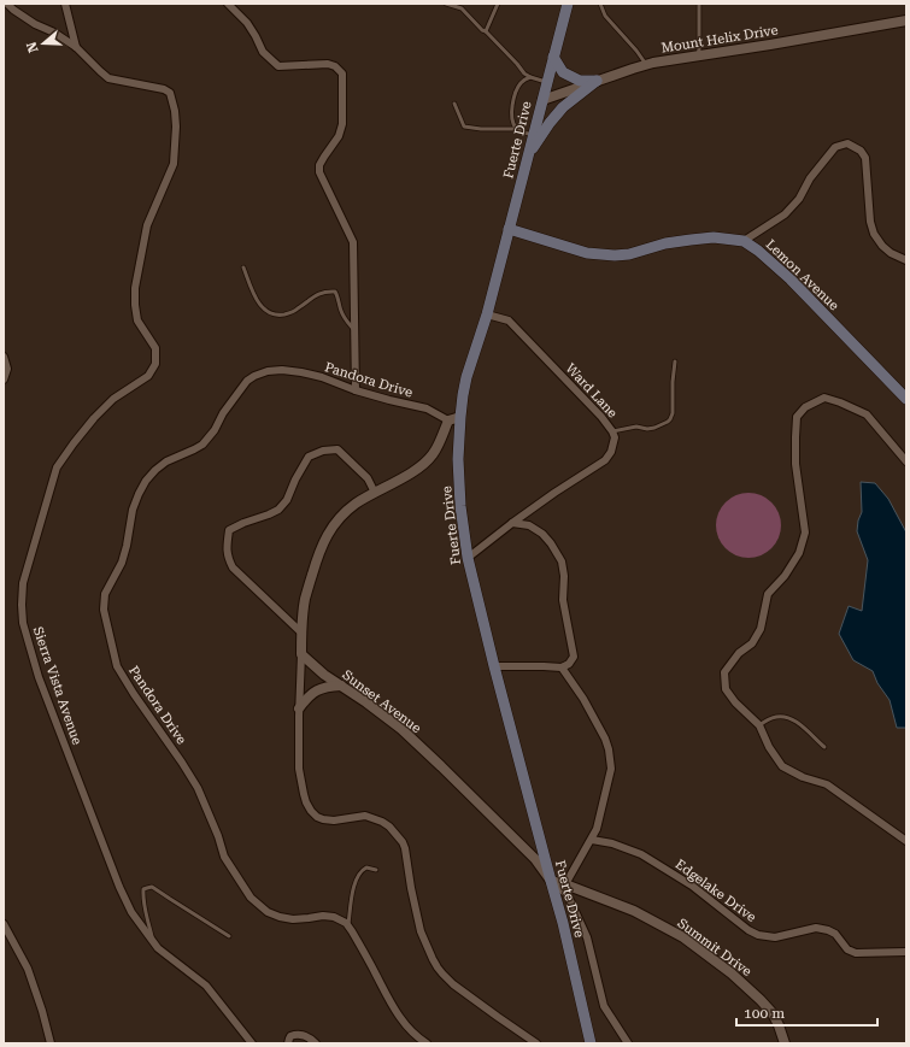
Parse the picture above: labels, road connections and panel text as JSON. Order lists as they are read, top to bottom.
{
  "streets": {
    "main road": ["Fuerte Drive", "Lemon Avenue"],
    "street": [
      "Mount Helix Drive",
      "Pandora Drive",
      "Ward Lane",
      "Sierra Vista Avenue",
      "Sunset Avenue",
      "Edgelake Drive",
      "Summit Drive"
    ]
  },
  "crossings": [
    ["Mount Helix Drive", "Fuerte Drive"],
    ["Fuerte Drive", "Lemon Avenue"],
    ["Fuerte Drive", "Ward Lane"],
    ["Fuerte Drive", "Sunset Avenue"],
    ["Fuerte Drive", "Summit Drive"],
    ["Sunset Avenue", "Summit Drive"]
  ],
  "scale_bar": "100 m",
  "north": "left"
}
